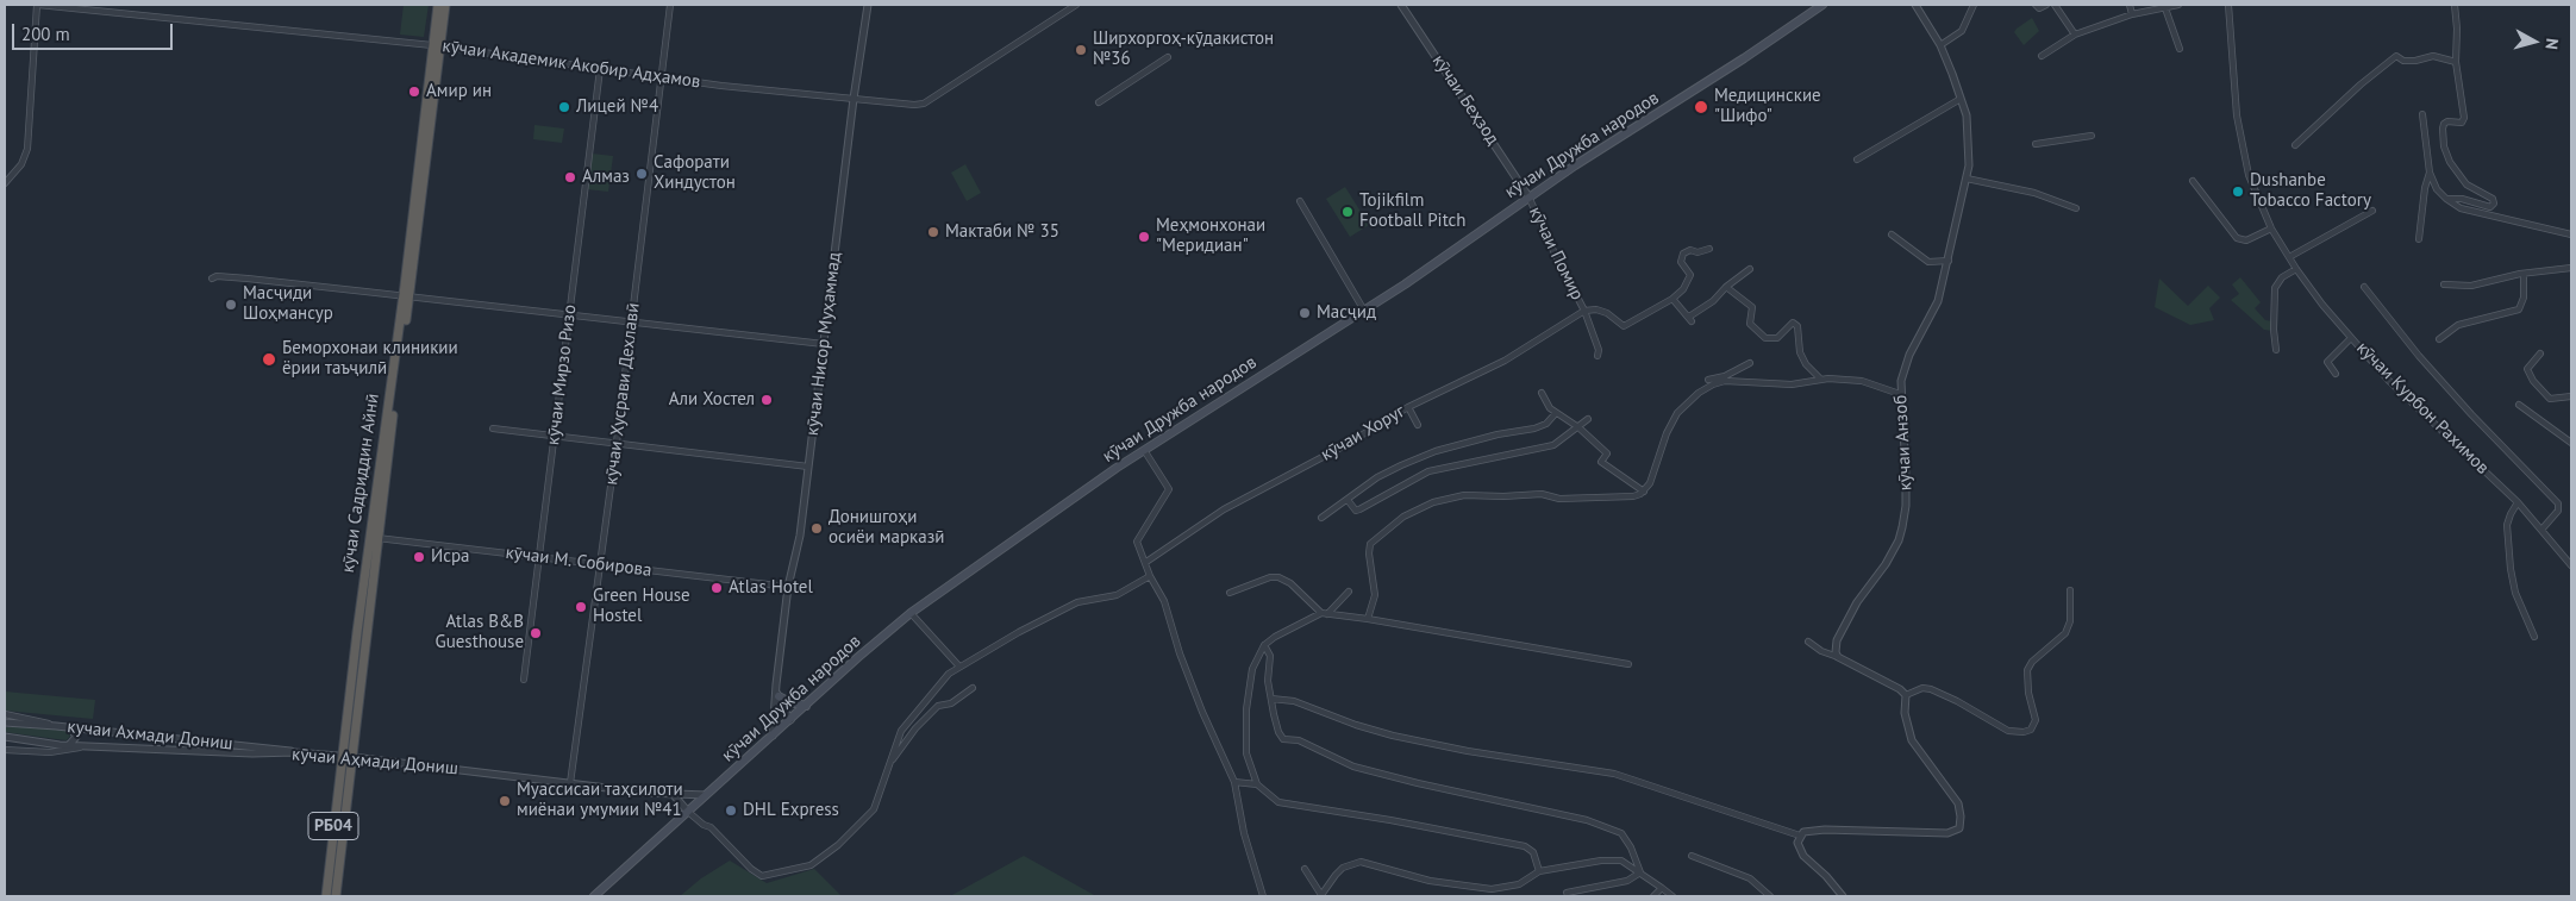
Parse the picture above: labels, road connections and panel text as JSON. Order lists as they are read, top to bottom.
{
  "streets": {
    "highway": ["кӯчаи Садриддин Айнӣ", "РБ04"],
    "main road": ["кӯчаи Дружба народов"],
    "street": [
      "кӯчаи Академик Акобир Адҳамов",
      "кӯчаи Беҳзод",
      "кӯчаи Помир",
      "кӯчаи Нисор Муҳаммад",
      "кӯчаи Мирзо Ризо",
      "кӯчаи Хусрави Дехлавӣ",
      "кӯчаи Курбон Рахимов",
      "кӯчаи Хоруг",
      "кӯчаи Анзоб",
      "кӯчаи М. Собирова",
      "кучаи Ахмади Дониш",
      "кӯчаи Аҳмади Дониш"
    ]
  },
  "crossings": [
    ["кӯчаи Академик Акобир Адҳамов", "кӯчаи Нисор Муҳаммад"],
    ["кӯчаи Академик Акобир Адҳамов", "кӯчаи Мирзо Ризо"],
    ["кӯчаи Академик Акобир Адҳамов", "кӯчаи Хусрави Дехлавӣ"],
    ["кӯчаи Академик Акобир Адҳамов", "кӯчаи Садриддин Айнӣ"],
    ["кӯчаи Беҳзод", "кӯчаи Дружба народов"],
    ["кӯчаи Беҳзод", "кӯчаи Помир"],
    ["кӯчаи Дружба народов", "кӯчаи Помир"],
    ["кӯчаи Дружба народов", "кӯчаи Нисор Муҳаммад"],
    ["кӯчаи Дружба народов", "кӯчаи Аҳмади Дониш"],
    ["кӯчаи Помир", "кӯчаи Хоруг"],
    ["кӯчаи Нисор Муҳаммад", "кӯчаи М. Собирова"],
    ["кӯчаи Мирзо Ризо", "кӯчаи М. Собирова"],
    ["кӯчаи Хусрави Дехлавӣ", "кӯчаи М. Собирова"],
    ["кӯчаи Хусрави Дехлавӣ", "кӯчаи Аҳмади Дониш"],
    ["кӯчаи Садриддин Айнӣ", "кӯчаи М. Собирова"],
    ["кӯчаи Садриддин Айнӣ", "кӯчаи Аҳмади Дониш"],
    ["кучаи Ахмади Дониш", "кӯчаи Аҳмади Дониш"]
  ],
  "places": [
    "Ширхоргоҳ-кӯдакистон №36",
    "Амир ин",
    "Лицей №4",
    "Медицинские \"Шифо\"",
    "Сафорати Хиндустон",
    "Алмаз",
    "Dushanbe Tobacco Factory",
    "Tojikfilm Football Pitch",
    "Мактаби № 35",
    "Меҳмонхонаи \"Меридиан\"",
    "Масҷиди Шоҳмансур",
    "Масҷид",
    "Беморхонаи клиникии ёрии таъҷилӣ",
    "Али Хостел",
    "Донишгоҳи осиёи марказӣ",
    "Исра",
    "Atlas Hotel",
    "Green House Hostel",
    "Atlas B&B Guesthouse",
    "Муассисаи таҳсилоти миёнаи умумии №41",
    "DHL Express"
  ],
  "scale_bar": "200 m",
  "north": "right"
}
